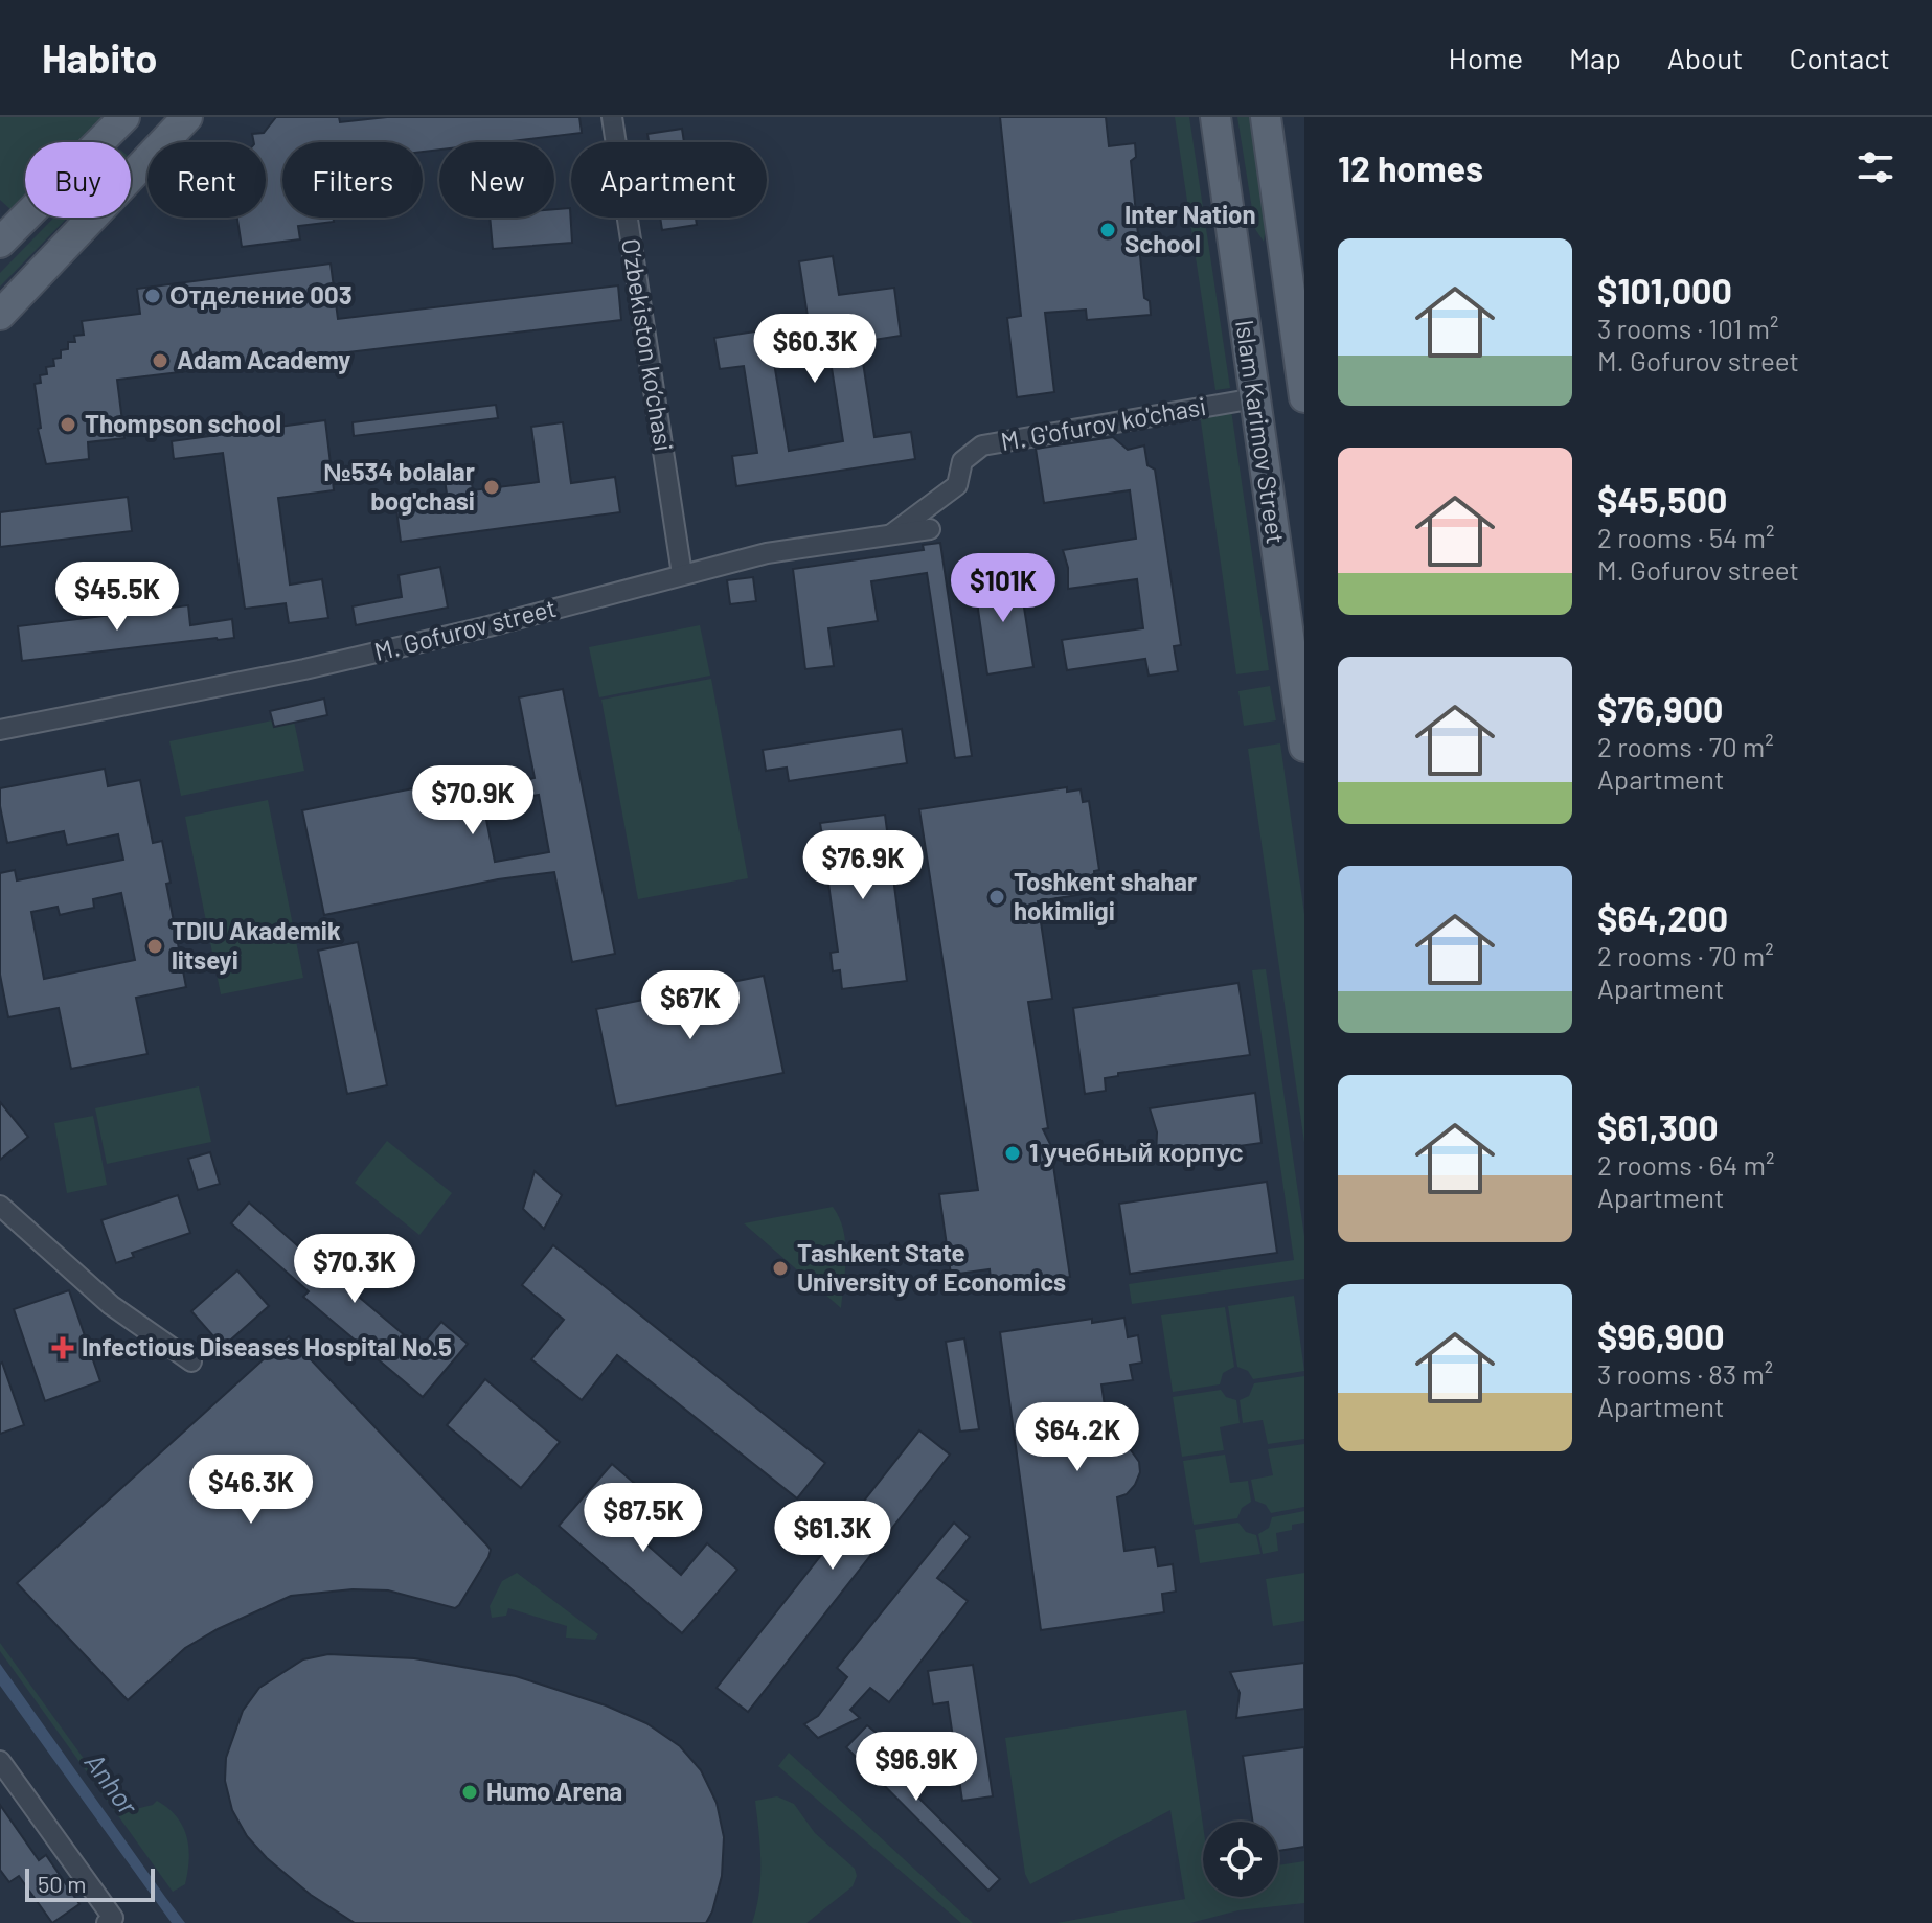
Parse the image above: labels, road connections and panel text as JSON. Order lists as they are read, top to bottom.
{
  "streets": {
    "main road": ["Islam Karimov Street"],
    "street": ["O‘zbekiston ko‘chasi", "M. G'ofurov ko'chasi", "M. Gofurov street"]
  },
  "crossings": [
    ["O‘zbekiston ko‘chasi", "M. Gofurov street"],
    ["M. G'ofurov ko'chasi", "Islam Karimov Street"],
    ["M. G'ofurov ko'chasi", "M. Gofurov street"]
  ],
  "water": ["Anhor"],
  "places": {
    "other": [
      "Inter Nation School",
      "Отделение 003",
      "Adam Academy",
      "Thompson school",
      "№534 bolalar bog'chasi",
      "Toshkent shahar hokimligi",
      "TDIU Akademik litseyi",
      "1 учебный корпус",
      "Tashkent State University of Economics",
      "Humo Arena"
    ],
    "health": ["Infectious Diseases Hospital No.5"]
  },
  "scale_bar": "50 m",
  "page": {
    "header": "Habito",
    "nav": [
      "Home",
      "Map",
      "About",
      "Contact"
    ],
    "heading": "12 homes",
    "chip": [
      "Buy",
      "Rent",
      "Filters",
      "New",
      "Apartment"
    ],
    "list": [
      {
        "name": "$101,000",
        "note": "3 rooms · 101 m² · M. Gofurov street"
      },
      {
        "name": "$45,500",
        "note": "2 rooms · 54 m² · M. Gofurov street"
      },
      {
        "name": "$76,900",
        "note": "2 rooms · 70 m² · Apartment"
      },
      {
        "name": "$64,200",
        "note": "2 rooms · 70 m² · Apartment"
      },
      {
        "name": "$61,300",
        "note": "2 rooms · 64 m² · Apartment"
      },
      {
        "name": "$96,900",
        "note": "3 rooms · 83 m² · Apartment"
      }
    ],
    "price": [
      "$60.3K",
      "$101K",
      "$45.5K",
      "$70.9K",
      "$76.9K",
      "$67K",
      "$70.3K",
      "$64.2K",
      "$46.3K",
      "$87.5K",
      "$61.3K",
      "$96.9K"
    ],
    "scale": "50 m"
  }
}
